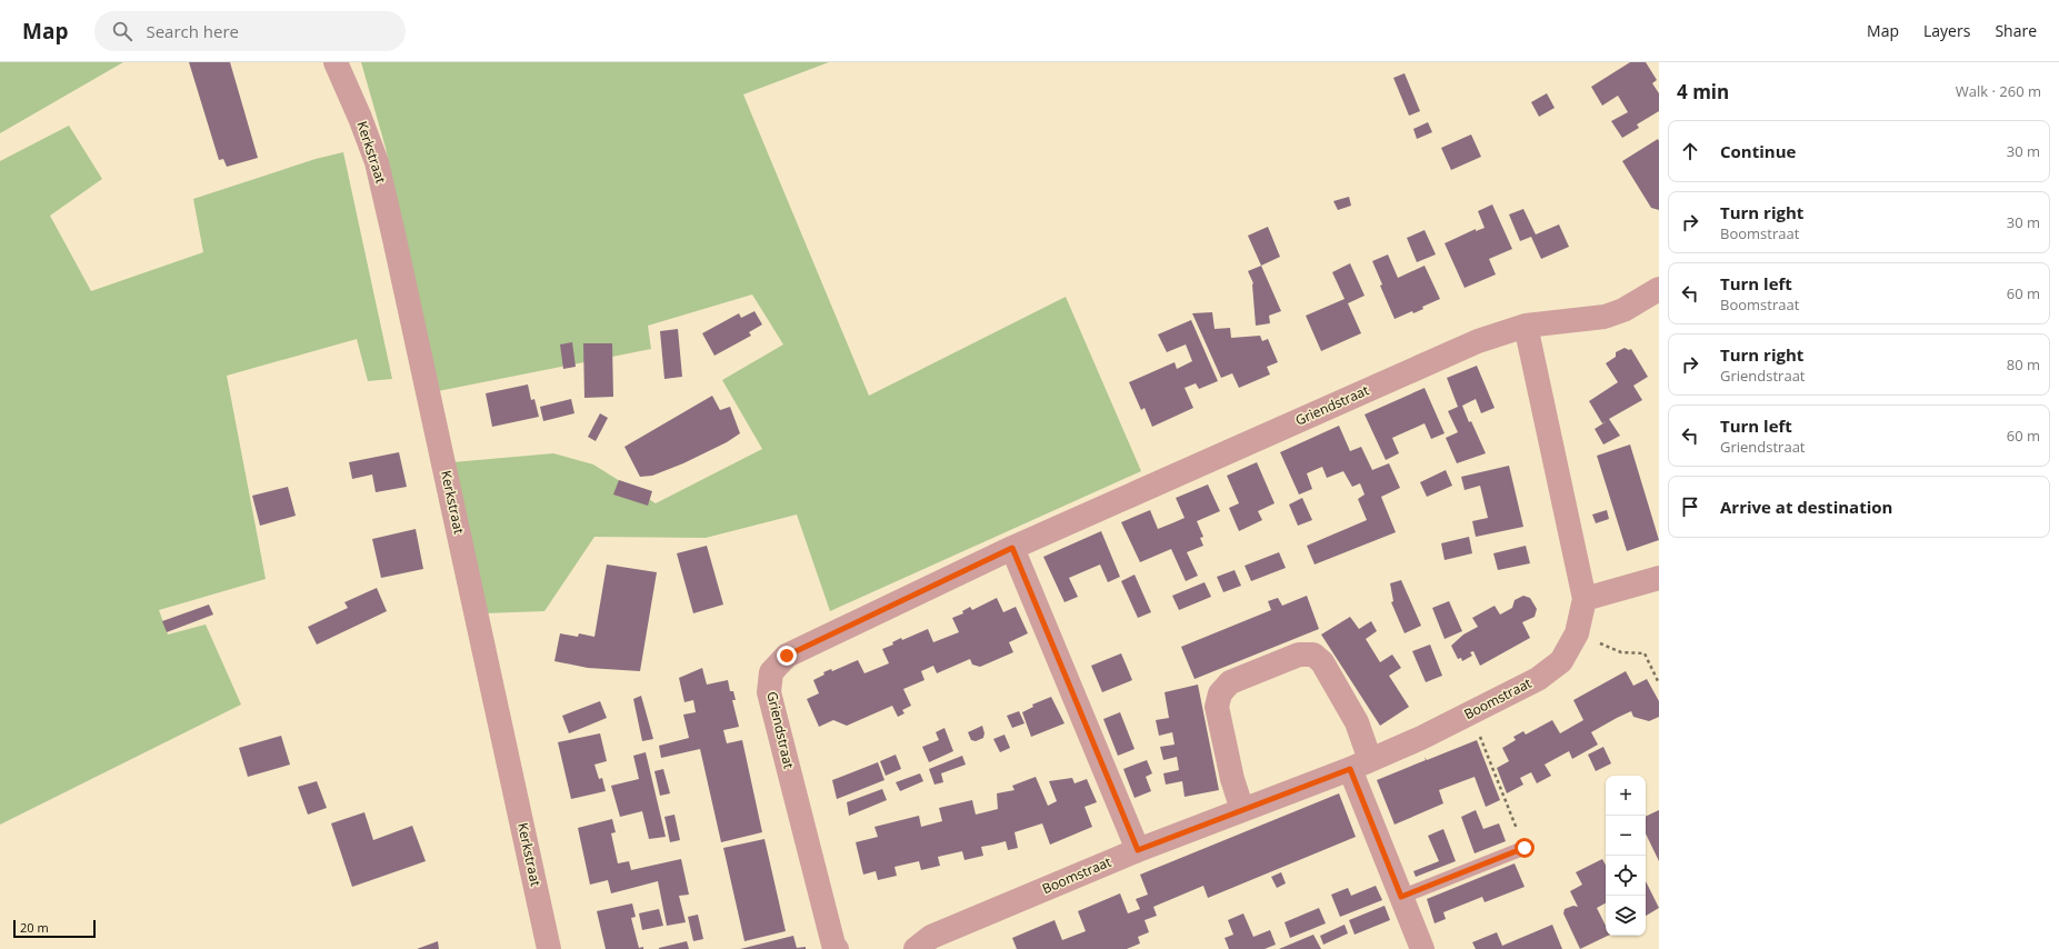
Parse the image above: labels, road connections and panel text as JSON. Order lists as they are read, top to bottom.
{
  "streets": {
    "street": ["Kerkstraat", "Griendstraat", "Boomstraat"]
  },
  "crossings": [
    ["Griendstraat", "Boomstraat"]
  ],
  "scale_bar": "20 m",
  "page": {
    "header": "Map",
    "search": "Search here",
    "nav": ["Map", "Layers", "Share"],
    "heading": ["4 min", "Walk · 260 m"],
    "list": [
      ["Continue", "30 m"],
      ["Turn right", "Boomstraat", "30 m"],
      ["Turn left", "Boomstraat", "60 m"],
      ["Turn right", "Griendstraat", "80 m"],
      ["Turn left", "Griendstraat", "60 m"],
      "Arrive at destination"
    ],
    "map_buttons": ["+", "−"],
    "scale": "20 m"
  }
}
